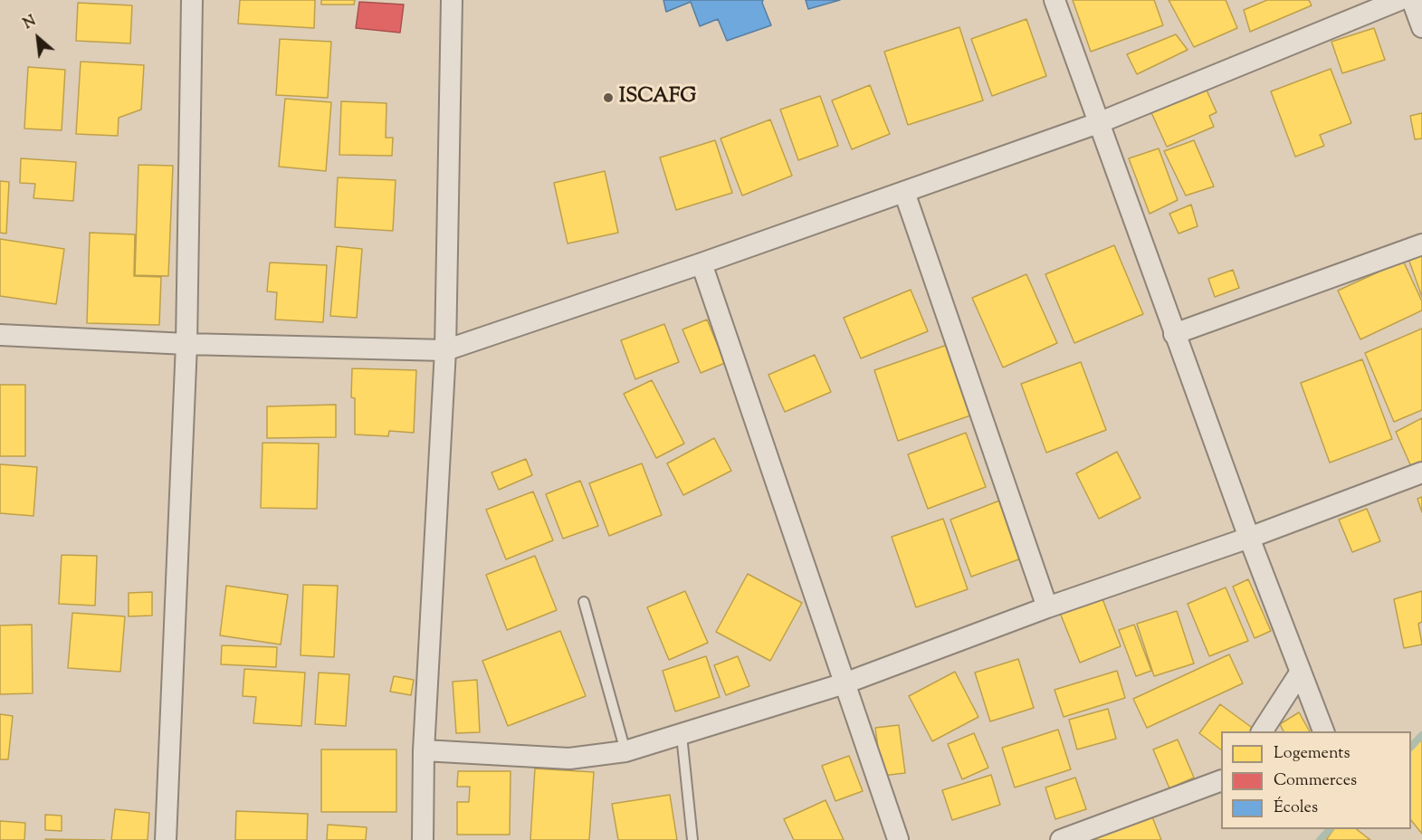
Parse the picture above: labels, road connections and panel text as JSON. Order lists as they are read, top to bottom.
{
  "places": ["ISCAFG"],
  "legend": ["Logements", "Commerces", "Écoles"],
  "north": "top left"
}
